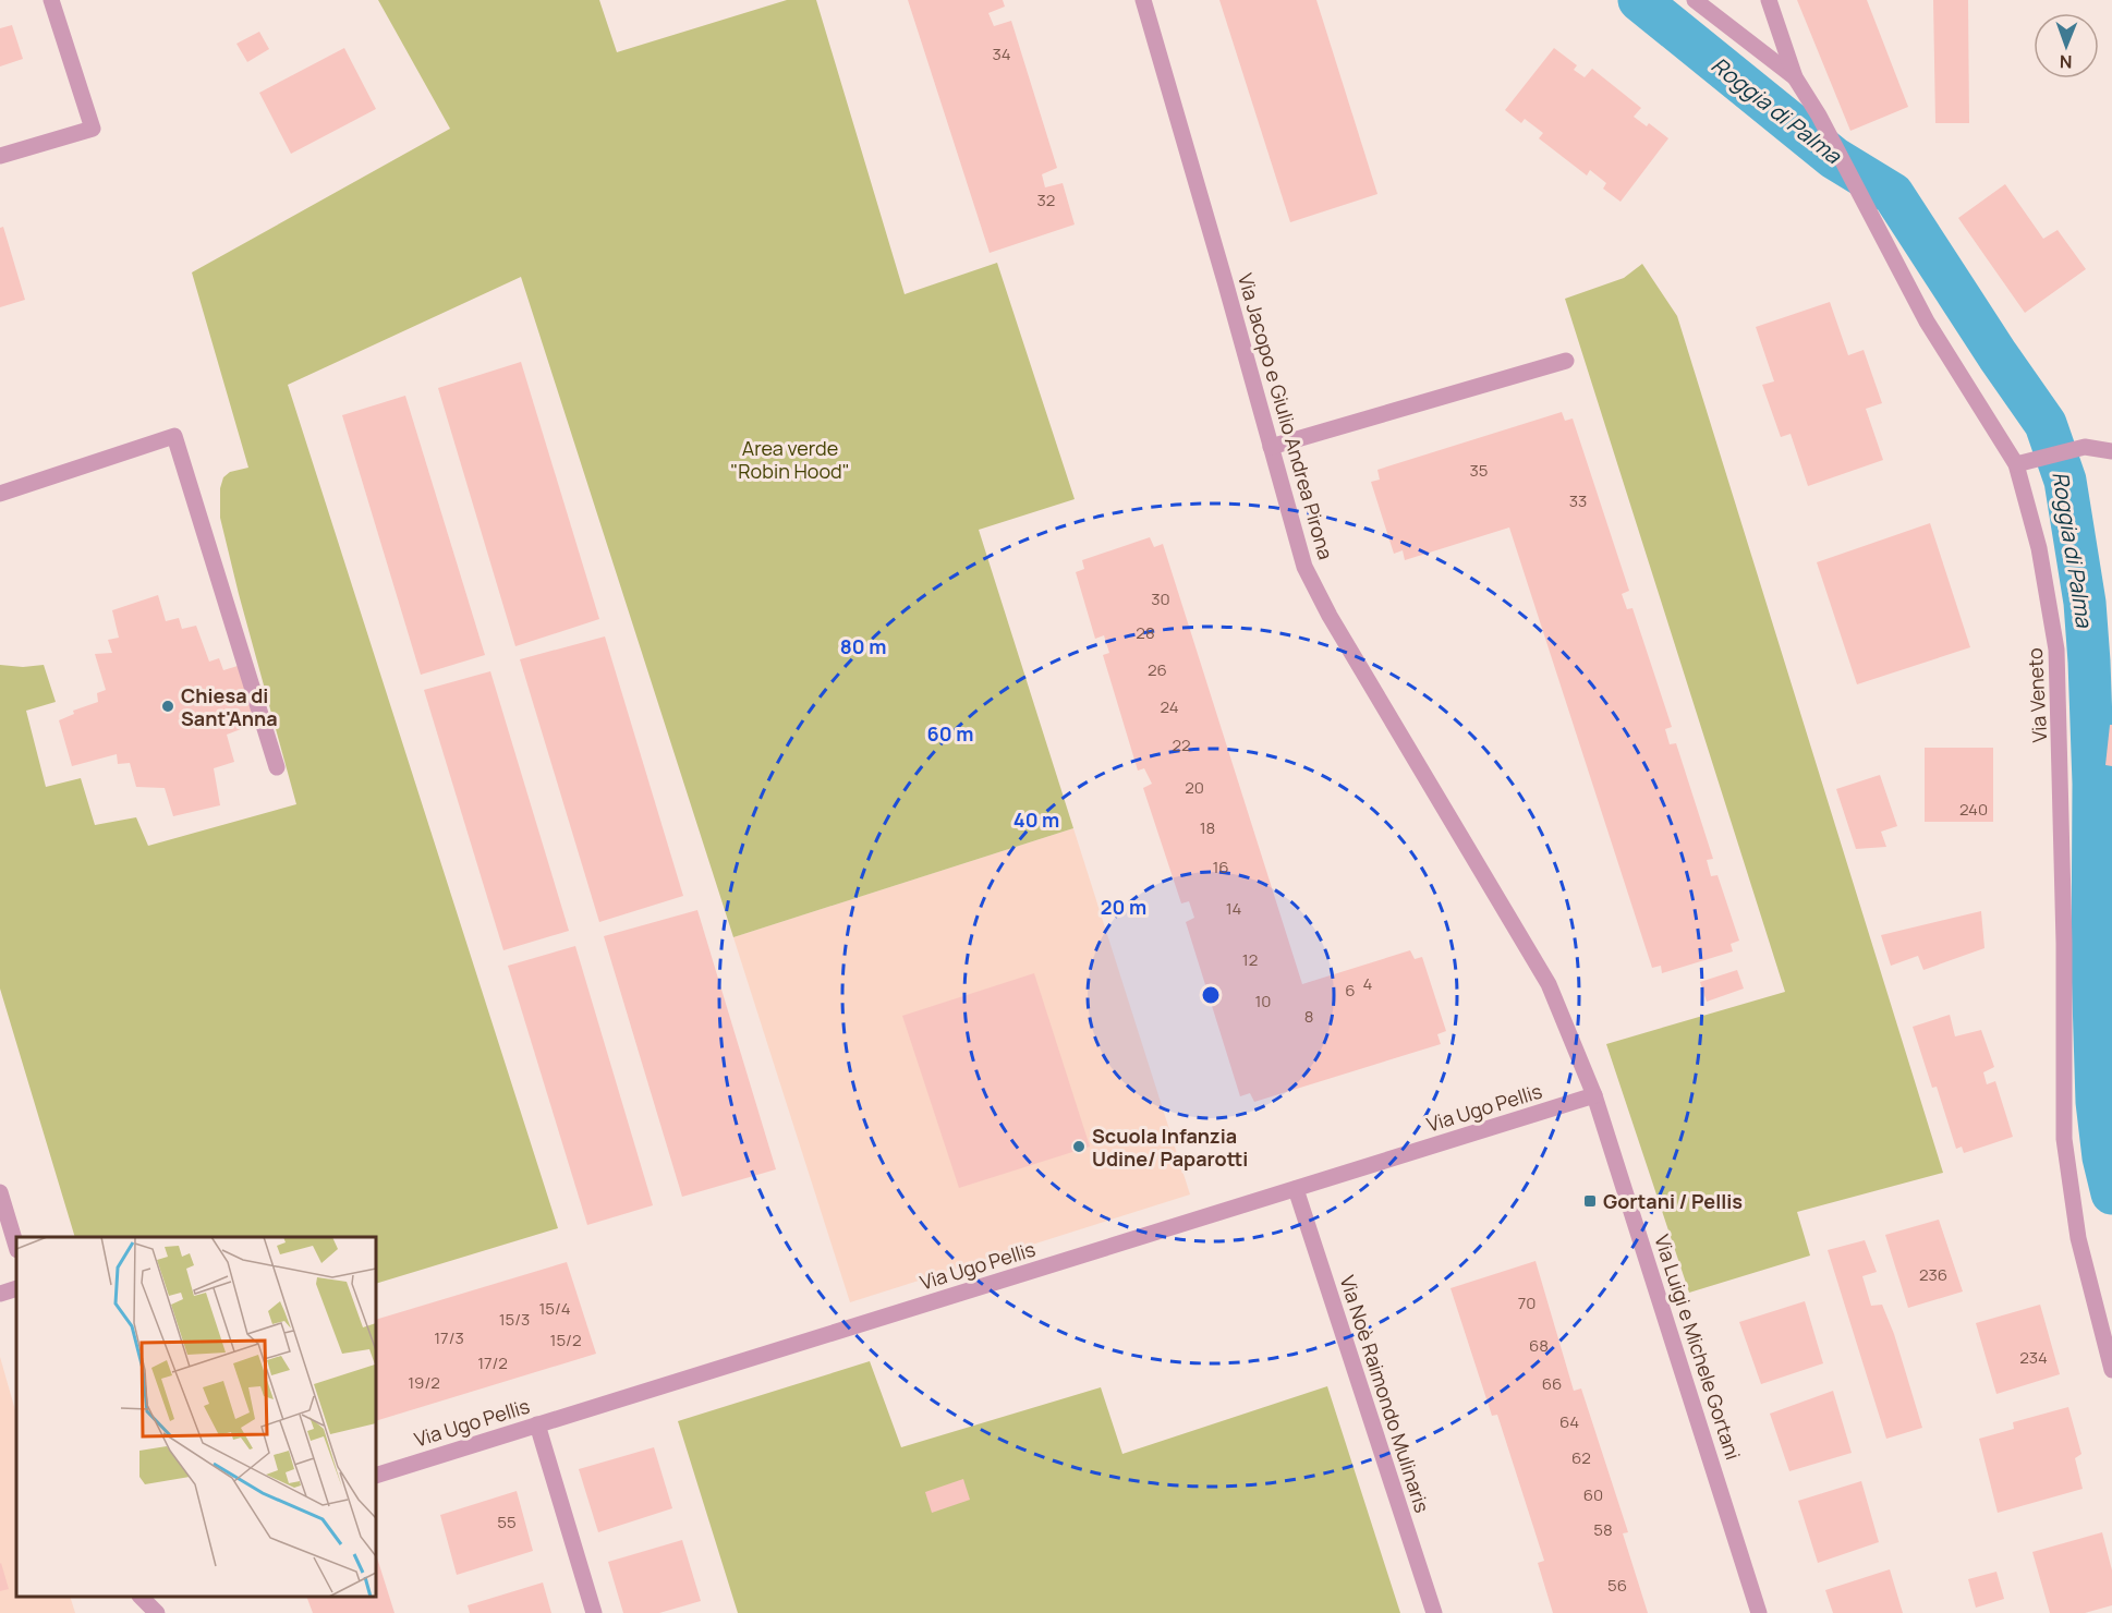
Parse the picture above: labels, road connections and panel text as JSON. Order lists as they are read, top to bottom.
{
  "streets": {
    "street": [
      "Via Jacopo e Giulio Andrea Pirona",
      "Via Veneto",
      "Via Ugo Pellis",
      "Via Luigi e Michele Gortani",
      "Via Noè Raimondo Mulinaris"
    ]
  },
  "crossings": [
    ["Via Jacopo e Giulio Andrea Pirona", "Via Ugo Pellis"],
    ["Via Jacopo e Giulio Andrea Pirona", "Via Luigi e Michele Gortani"],
    ["Via Ugo Pellis", "Via Luigi e Michele Gortani"],
    ["Via Ugo Pellis", "Via Noè Raimondo Mulinaris"]
  ],
  "water": ["Roggia di Palma"],
  "parks": ["Area verde \"Robin Hood\""],
  "places": {
    "other": ["Chiesa di Sant'Anna", "Scuola Infanzia Udine/ Paparotti"],
    "transit": ["Gortani / Pellis"]
  },
  "house_numbers": [
    "34",
    "32",
    "35",
    "33",
    "30",
    "28",
    "26",
    "24",
    "22",
    "20",
    "240",
    "18",
    "16",
    "14",
    "12",
    "4",
    "6",
    "10",
    "8",
    "236",
    "70",
    "15/4",
    "15/3",
    "17/3",
    "15/2",
    "68",
    "234",
    "17/2",
    "19/2",
    "66",
    "64",
    "62",
    "60",
    "55",
    "58",
    "56"
  ],
  "north": "bottom",
  "rings": [
    "80 m",
    "60 m",
    "40 m",
    "20 m"
  ]
}
